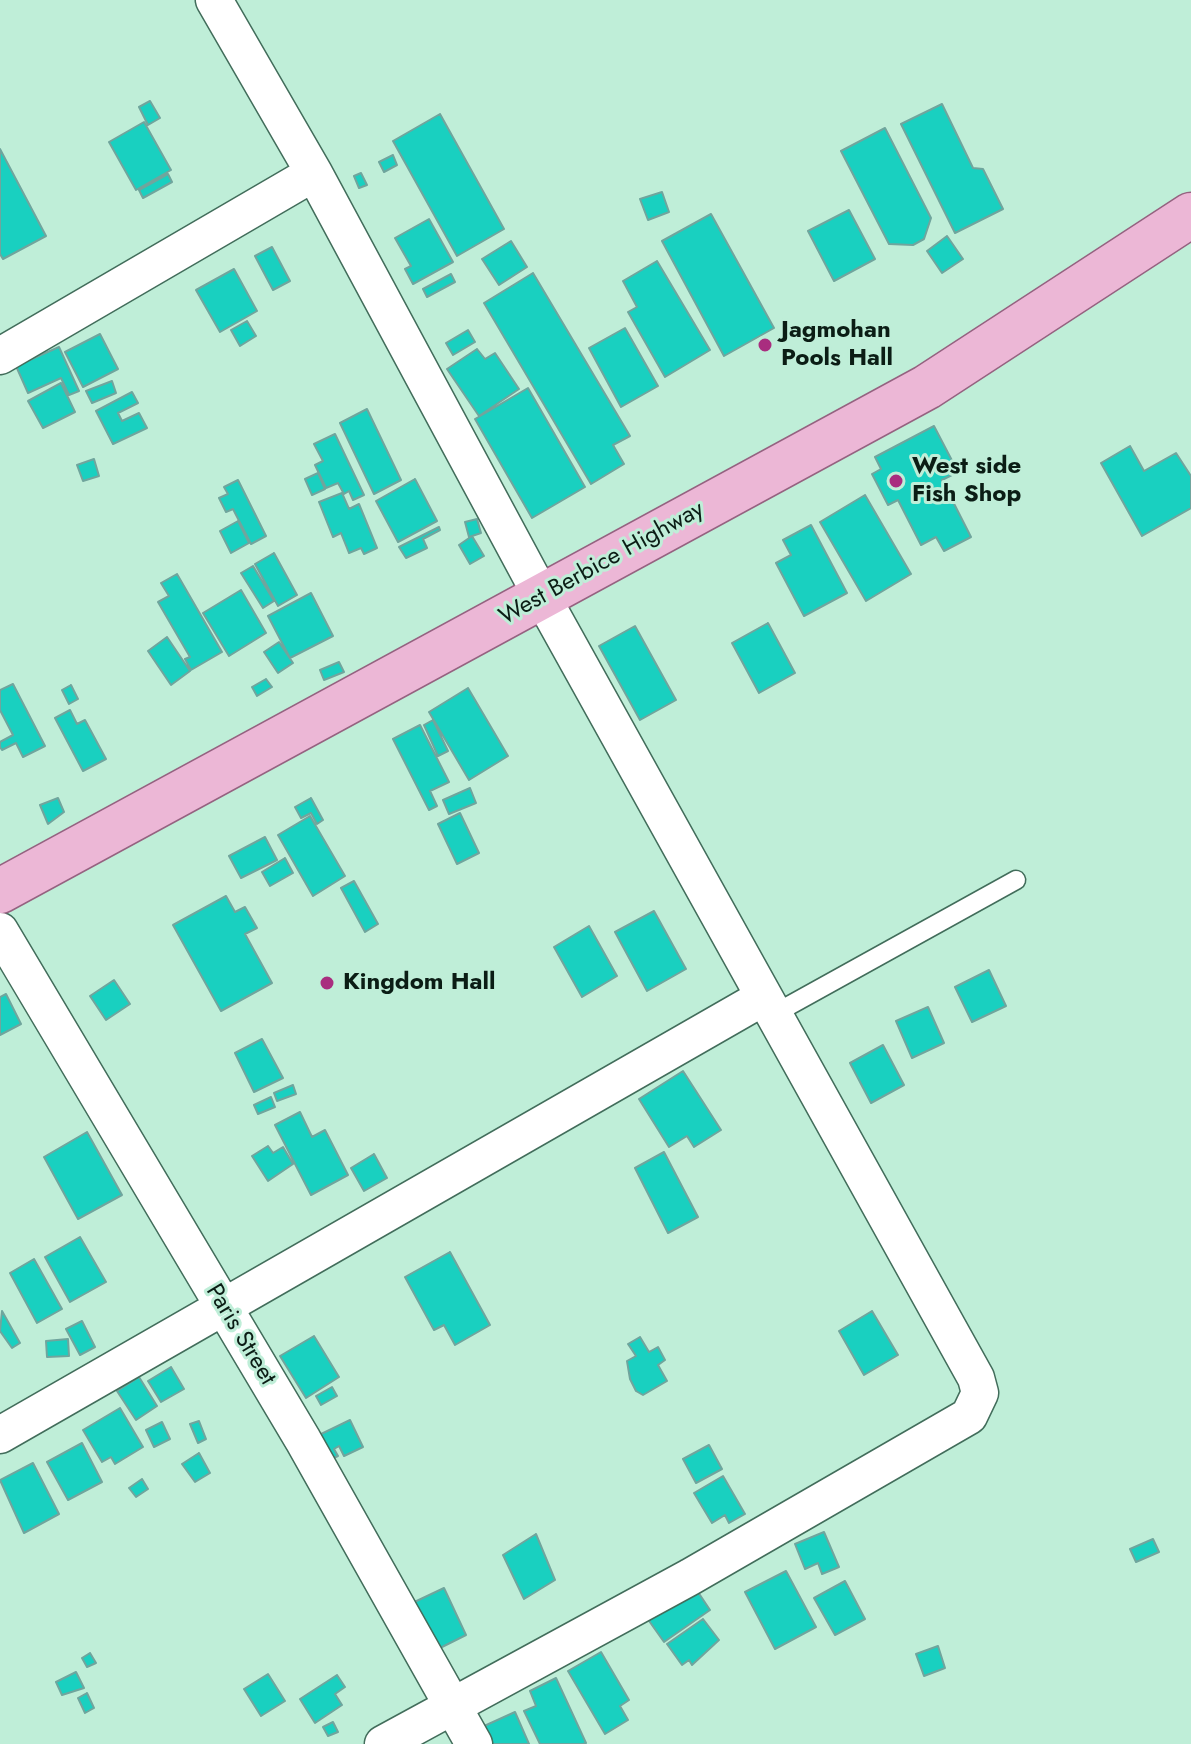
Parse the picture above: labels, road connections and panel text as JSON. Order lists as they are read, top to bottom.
{
  "streets": {
    "main road": ["West Berbice Highway"],
    "street": ["Paris Street"]
  },
  "places": ["Jagmohan Pools Hall", "West side Fish Shop", "Kingdom Hall"]
}
